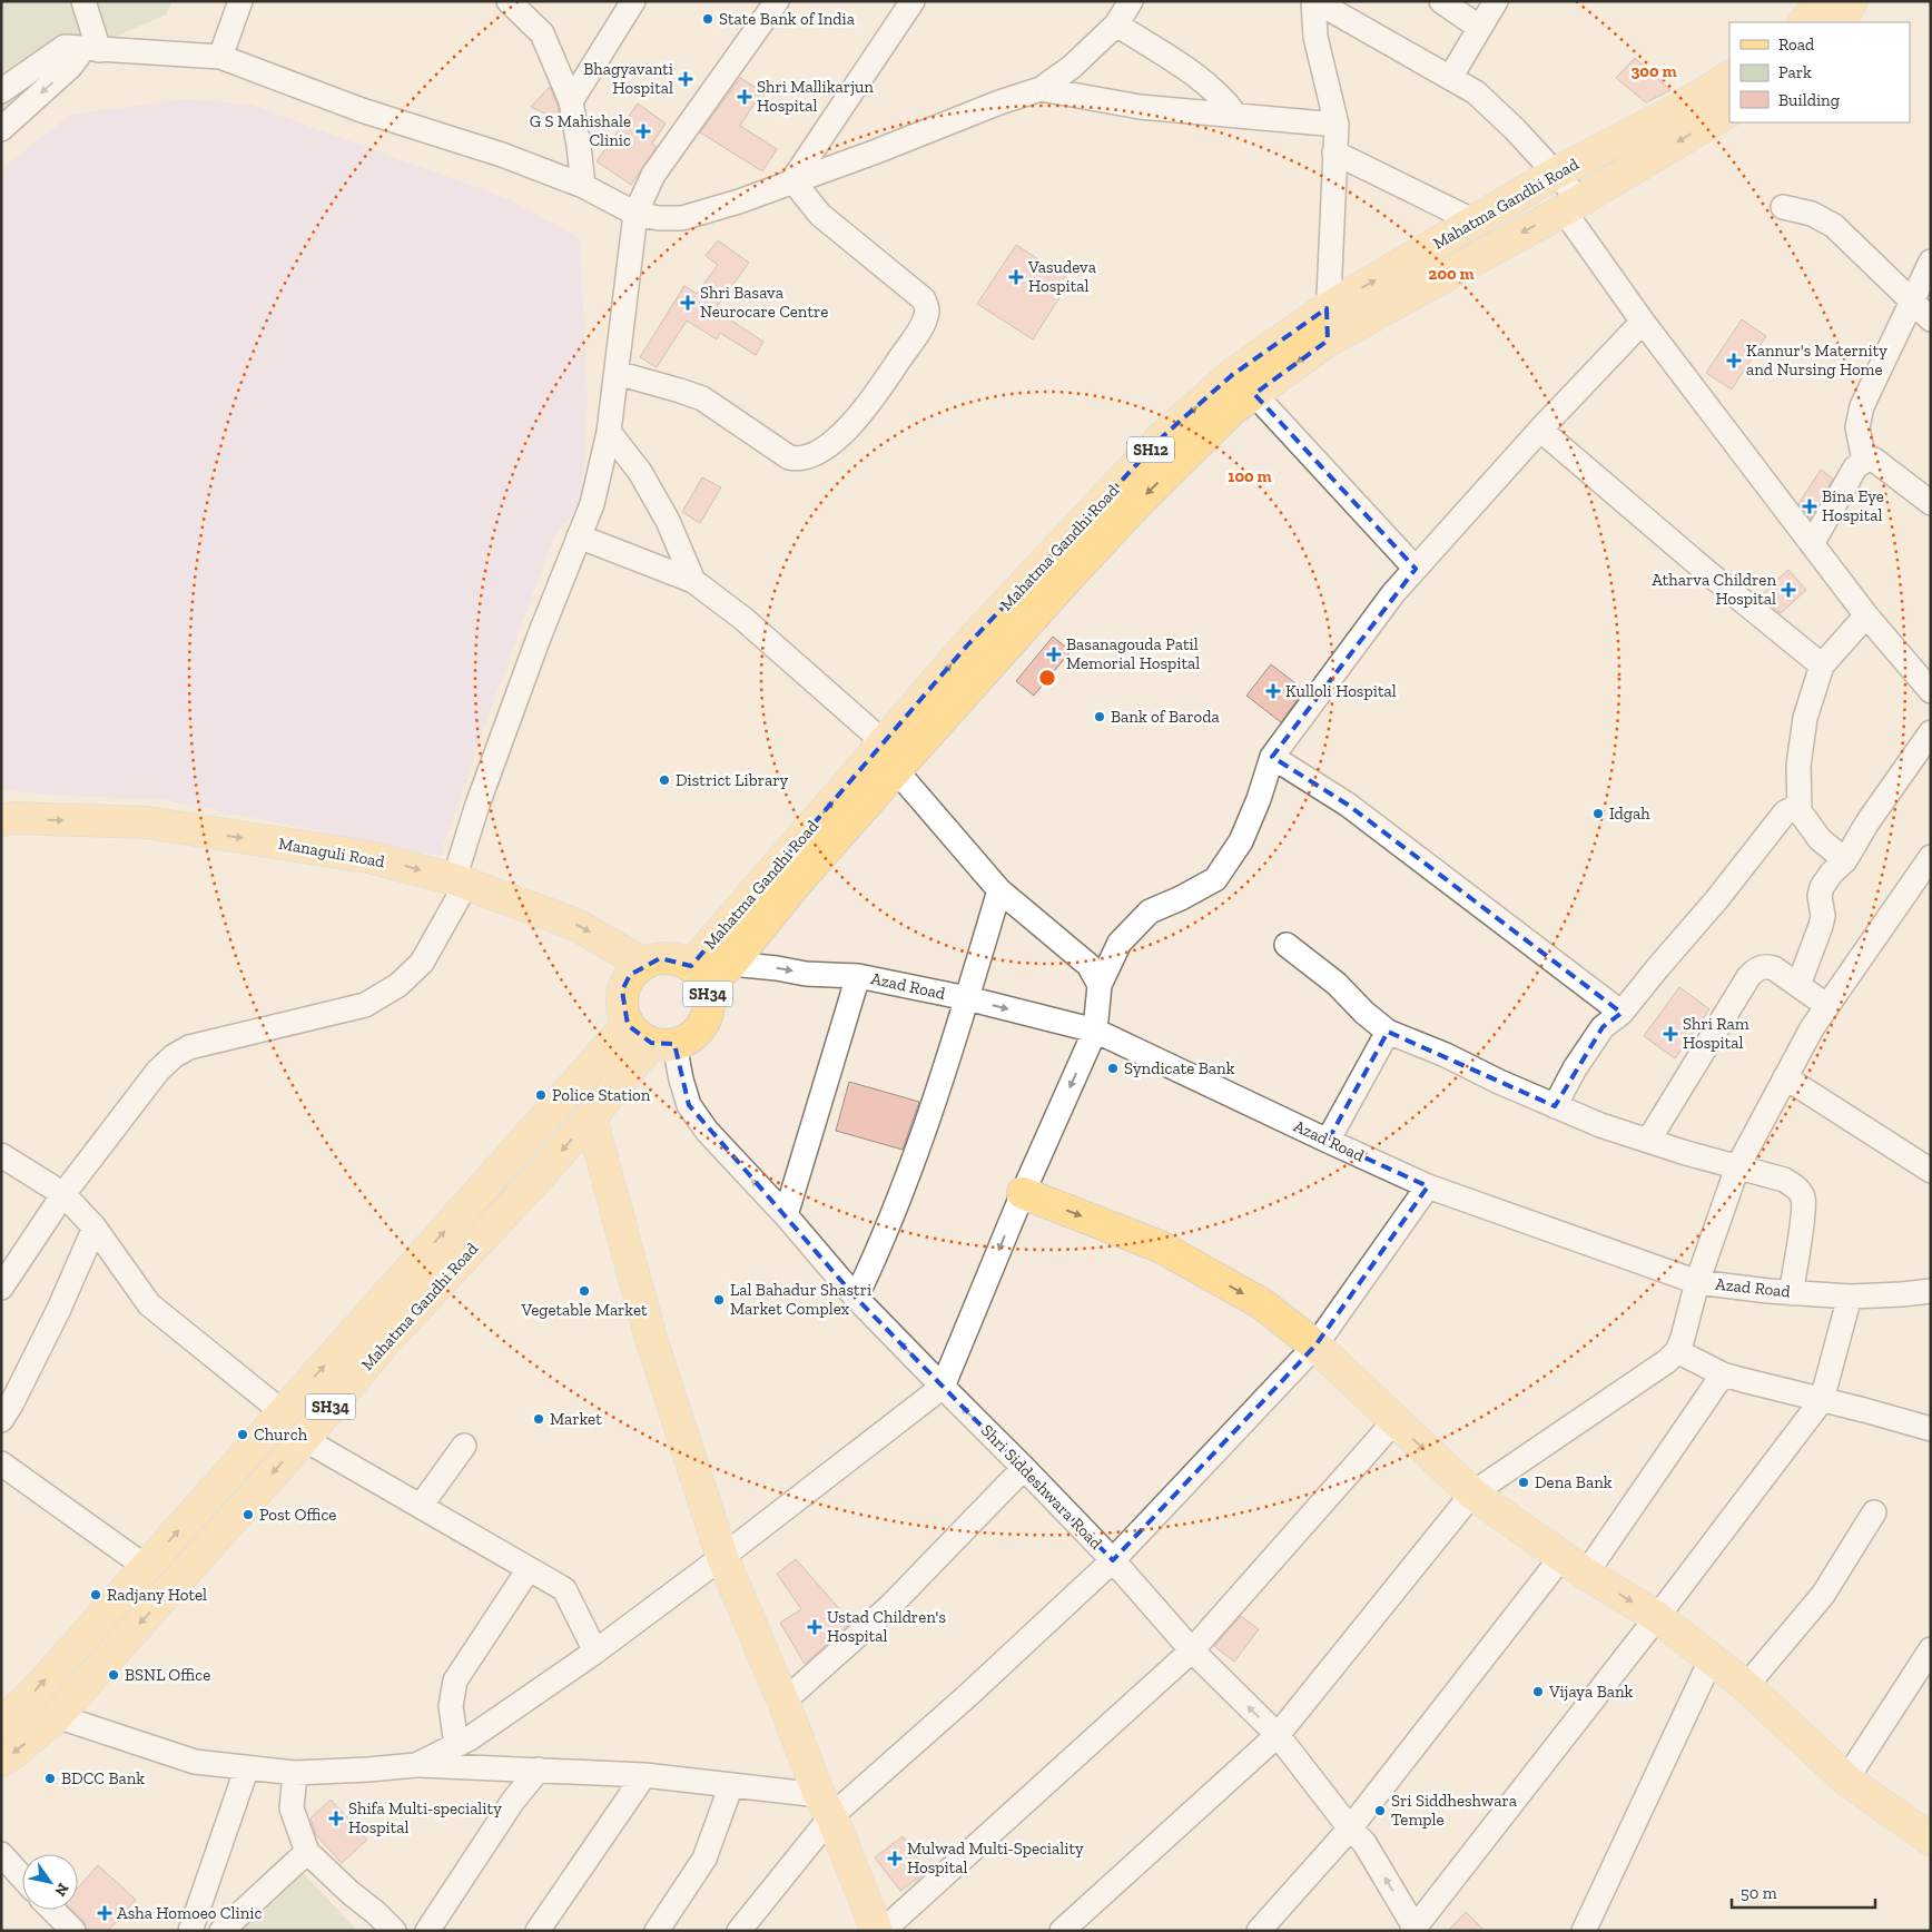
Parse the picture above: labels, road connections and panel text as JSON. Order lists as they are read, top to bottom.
{
  "streets": {
    "main road": [
      "Mahatma Gandhi Road",
      "SH12",
      "Managuli Road",
      "SH34"
    ],
    "street": ["Azad Road", "Shri Siddeshwara Road"]
  },
  "crossings": [
    ["Mahatma Gandhi Road", "Managuli Road"],
    ["Mahatma Gandhi Road", "Azad Road"],
    ["Mahatma Gandhi Road", "SH34"],
    ["Mahatma Gandhi Road", "Shri Siddeshwara Road"],
    ["Managuli Road", "SH34"],
    ["Managuli Road", "Shri Siddeshwara Road"],
    ["SH34", "Shri Siddeshwara Road"]
  ],
  "one_way": ["Managuli Road", "Shri Siddeshwara Road"],
  "places": {
    "other": [
      "State Bank of India",
      "Bank of Baroda",
      "District Library",
      "Idgah",
      "Syndicate Bank",
      "Police Station",
      "Vegetable Market",
      "Lal Bahadur Shastri Market Complex",
      "Market",
      "Church",
      "Dena Bank",
      "Post Office",
      "Radjany Hotel",
      "BSNL Office",
      "Vijaya Bank",
      "BDCC Bank",
      "Sri Siddheshwara Temple"
    ],
    "health": [
      "Bhagyavanti Hospital",
      "Shri Mallikarjun Hospital",
      "G S Mahishale Clinic",
      "Vasudeva Hospital",
      "Shri Basava Neurocare Centre",
      "Kannur's Maternity and Nursing Home",
      "Bina Eye Hospital",
      "Atharva Children Hospital",
      "Basanagouda Patil Memorial Hospital",
      "Kulloli Hospital",
      "Shri Ram Hospital",
      "Ustad Children's Hospital",
      "Shifa Multi-speciality Hospital",
      "Mulwad Multi-Speciality Hospital",
      "Asha Homoeo Clinic"
    ]
  },
  "legend": ["Road", "Park", "Building"],
  "scale_bar": "50 m",
  "north": "bottom right",
  "rings": ["300 m", "200 m", "100 m"]
}
